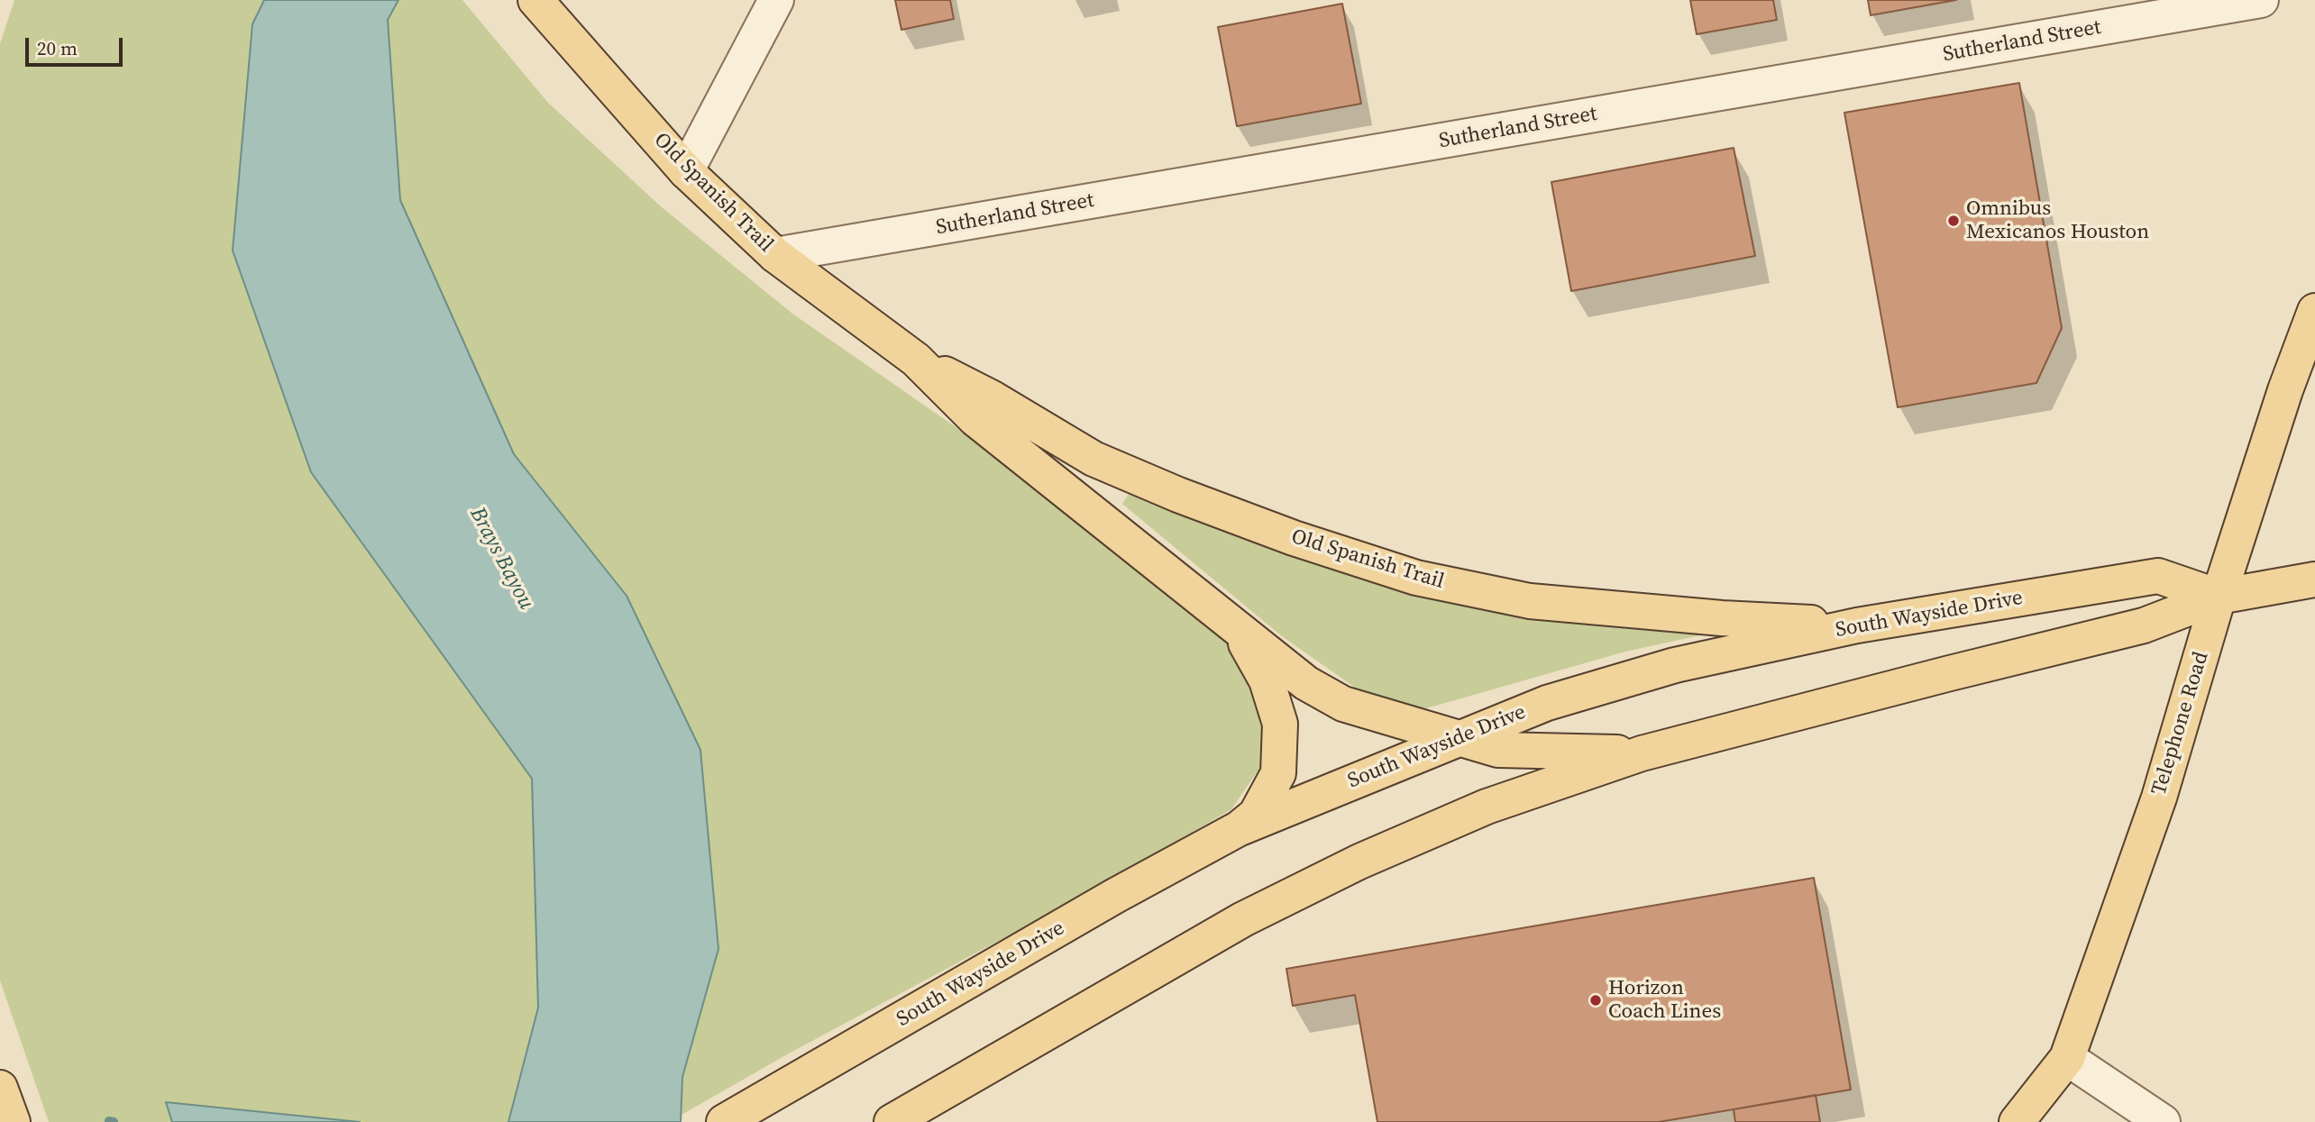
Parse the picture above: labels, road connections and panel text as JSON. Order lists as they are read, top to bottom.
{
  "streets": {
    "main road": ["Old Spanish Trail", "South Wayside Drive", "Telephone Road"],
    "street": ["Sutherland Street"]
  },
  "crossings": [
    ["Sutherland Street", "Old Spanish Trail"],
    ["Old Spanish Trail", "South Wayside Drive"],
    ["South Wayside Drive", "Telephone Road"]
  ],
  "water": ["Brays Bayou"],
  "places": ["Omnibus Mexicanos Houston", "Horizon Coach Lines"],
  "scale_bar": "20 m"
}
